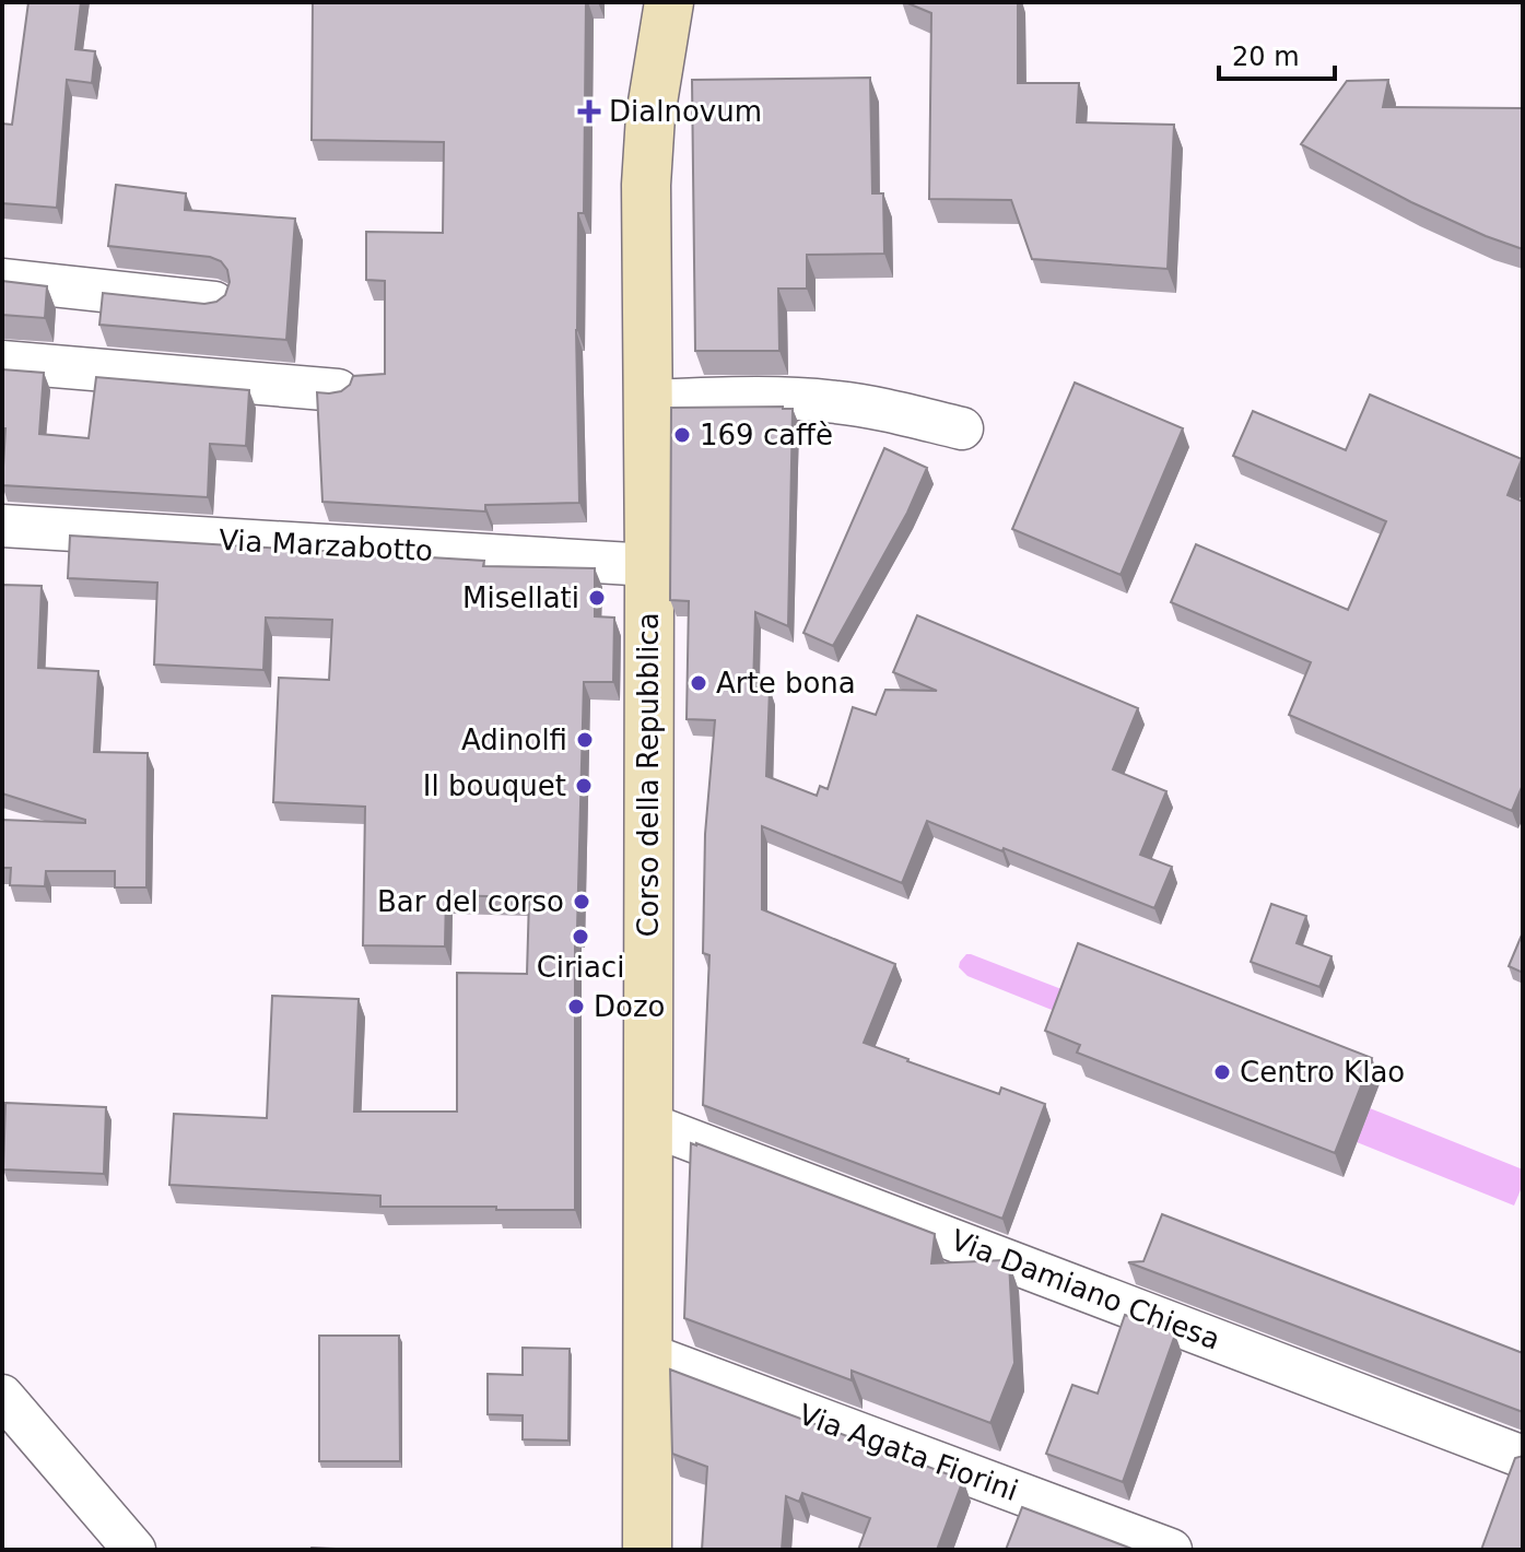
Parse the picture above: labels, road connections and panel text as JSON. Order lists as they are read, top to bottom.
{
  "streets": {
    "street": [
      "Via Marzabotto",
      "Corso della Repubblica",
      "Via Damiano Chiesa",
      "Via Agata Fiorini"
    ]
  },
  "crossings": [
    ["Via Marzabotto", "Corso della Repubblica"],
    ["Corso della Repubblica", "Via Damiano Chiesa"],
    ["Corso della Repubblica", "Via Agata Fiorini"]
  ],
  "places": {
    "health": ["Dialnovum"],
    "other": [
      "169 caffè",
      "Misellati",
      "Arte bona",
      "Adinolfi",
      "Il bouquet",
      "Bar del corso",
      "Ciriaci",
      "Dozo",
      "Centro Klao"
    ]
  },
  "scale_bar": "20 m"
}
